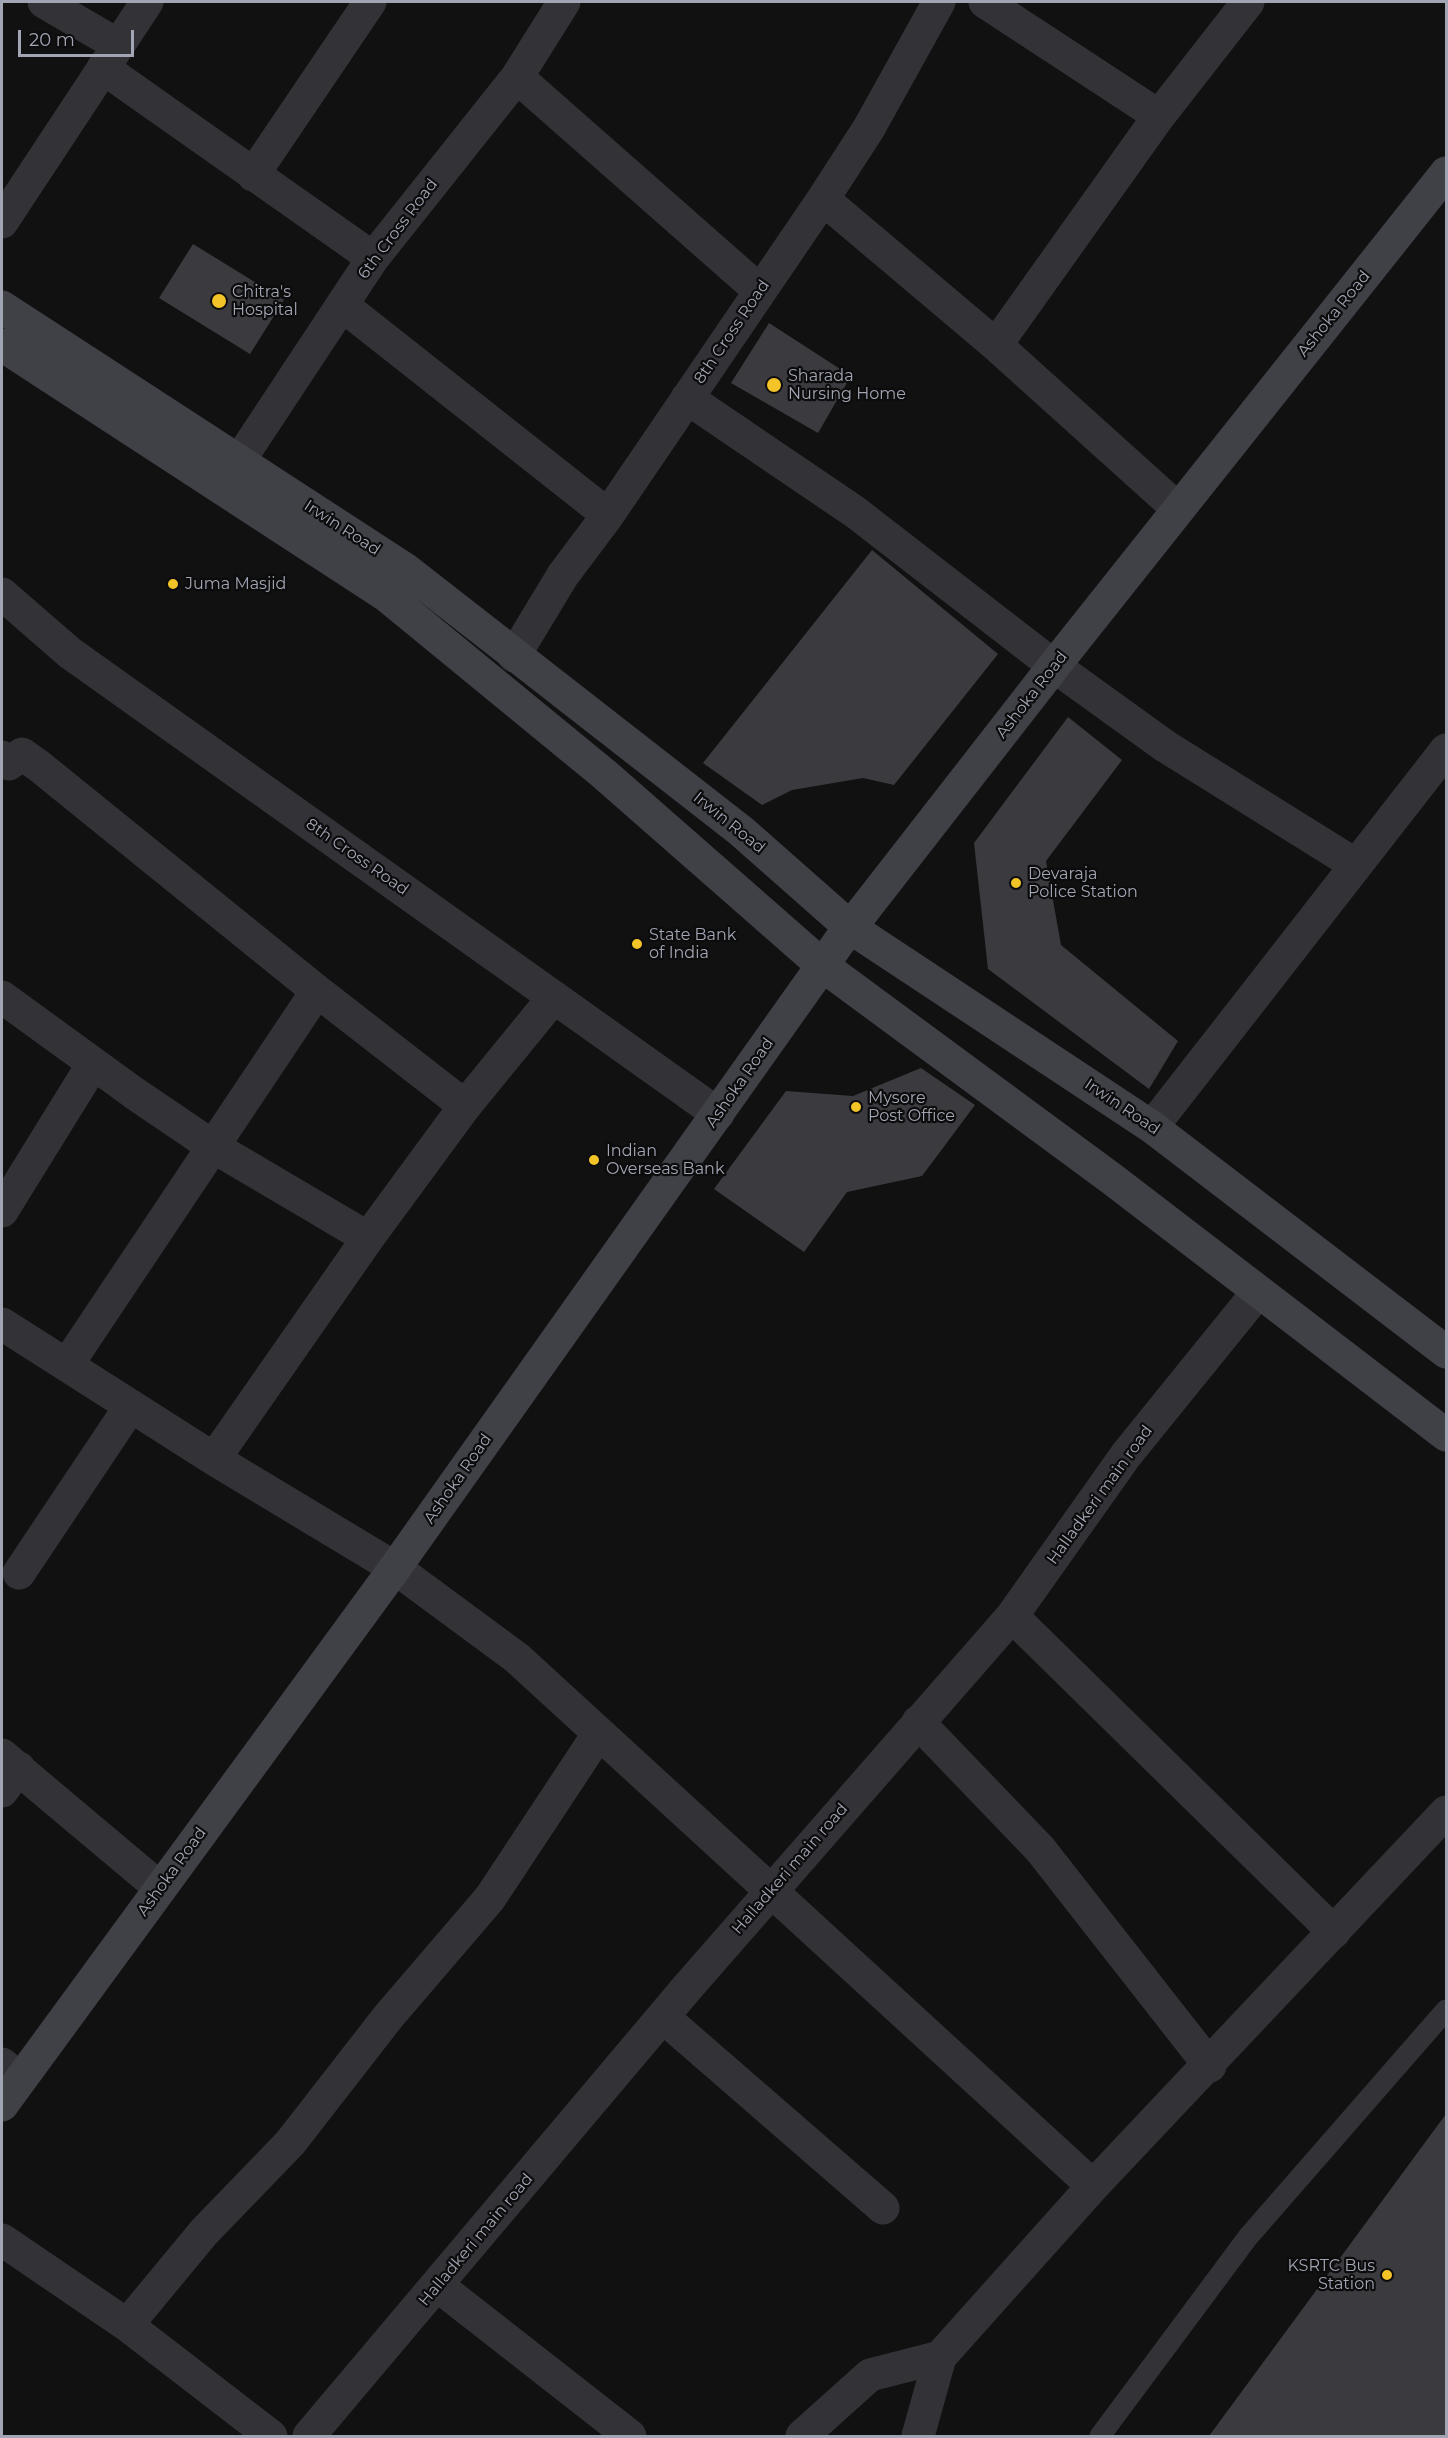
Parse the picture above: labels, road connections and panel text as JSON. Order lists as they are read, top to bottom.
{
  "streets": {
    "main road": ["Ashoka Road", "Irwin Road"],
    "street": ["6th Cross Road", "8th Cross Road", "Halladkeri main road"]
  },
  "crossings": [
    ["6th Cross Road", "Irwin Road"],
    ["Ashoka Road", "8th Cross Road"],
    ["Ashoka Road", "Irwin Road"],
    ["8th Cross Road", "Irwin Road"]
  ],
  "places": [
    "Chitra's Hospital",
    "Sharada Nursing Home",
    "Juma Masjid",
    "Devaraja Police Station",
    "State Bank of India",
    "Mysore Post Office",
    "Indian Overseas Bank",
    "KSRTC Bus Station"
  ],
  "scale_bar": "20 m"
}
